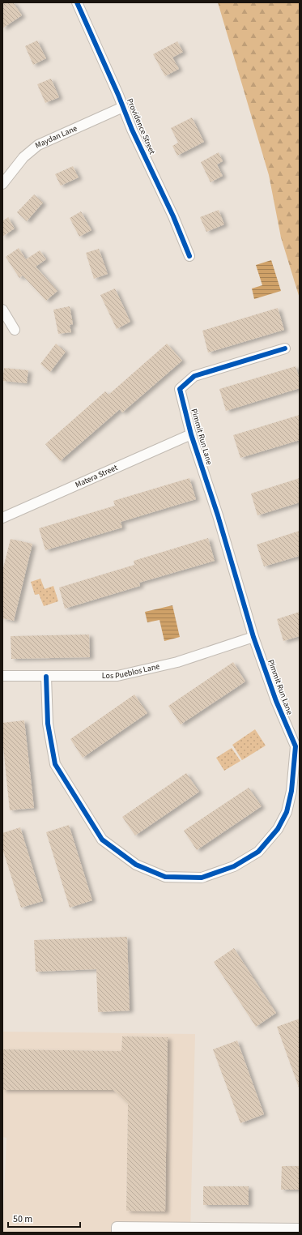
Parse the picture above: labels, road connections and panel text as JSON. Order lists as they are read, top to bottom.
{
  "streets": {
    "street": [
      "Providence Street",
      "Maydan Lane",
      "Pimmit Run Lane",
      "Matera Street",
      "Los Pueblos Lane"
    ]
  },
  "crossings": [
    ["Providence Street", "Maydan Lane"],
    ["Pimmit Run Lane", "Matera Street"],
    ["Pimmit Run Lane", "Los Pueblos Lane"]
  ],
  "scale_bar": "50 m"
}
